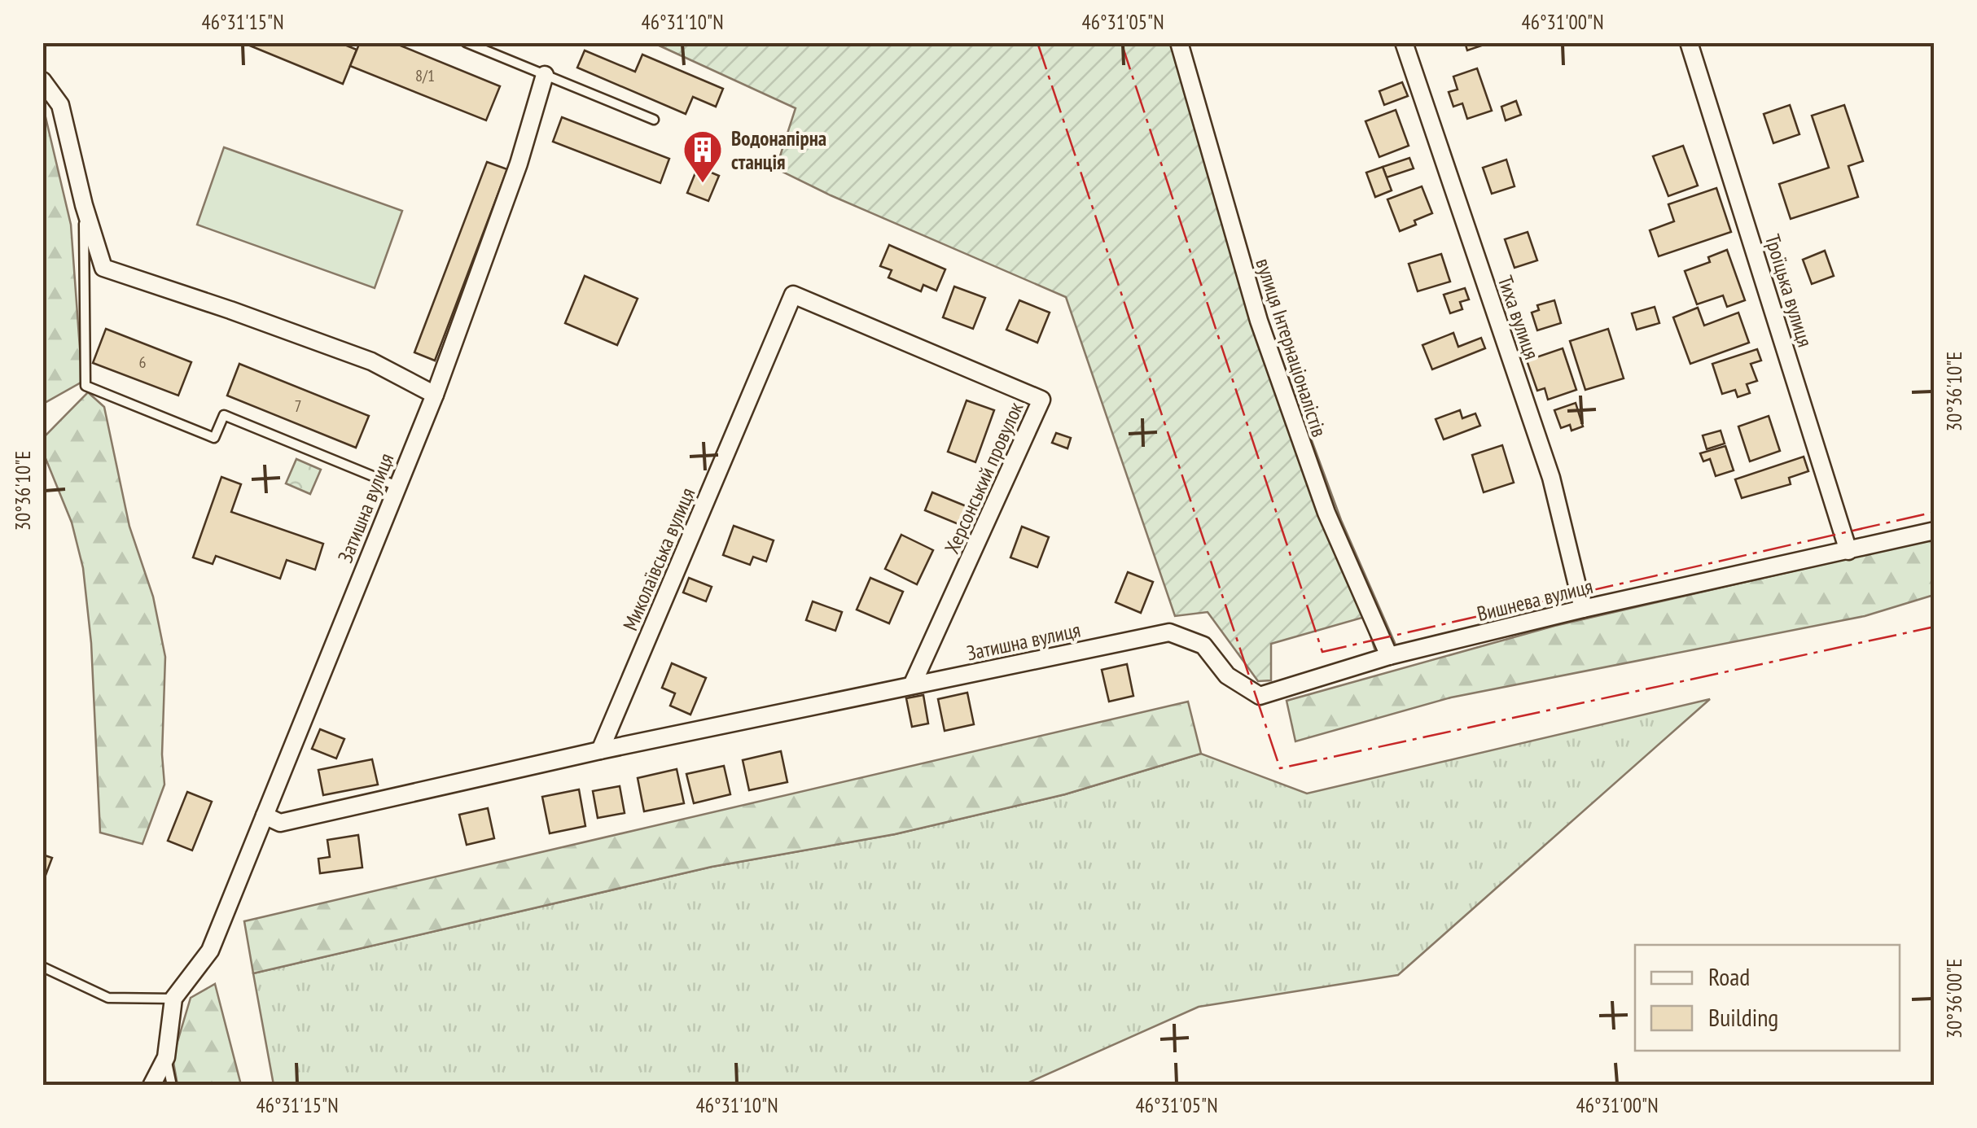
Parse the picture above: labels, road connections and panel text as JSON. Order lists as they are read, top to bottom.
{
  "streets": {
    "street": [
      "Троїцька вулиця",
      "Тиха вулиця",
      "вулиця Інтернаціоналістів",
      "Херсонський провулок",
      "Затишна вулиця",
      "Миколаївська вулиця",
      "Вишнева вулиця"
    ]
  },
  "crossings": [
    ["Троїцька вулиця", "Вишнева вулиця"],
    ["Тиха вулиця", "Вишнева вулиця"],
    ["вулиця Інтернаціоналістів", "Вишнева вулиця"],
    ["Херсонський провулок", "Затишна вулиця"],
    ["Херсонський провулок", "Миколаївська вулиця"],
    ["Затишна вулиця", "Миколаївська вулиця"],
    ["Затишна вулиця", "Вишнева вулиця"]
  ],
  "places": {
    "building": ["Водонапірна станція"]
  },
  "house_numbers": ["8/1", "6", "7"],
  "legend": ["Road", "Building"],
  "coordinates": [
    "46°31'15\"N",
    "46°31'10\"N",
    "46°31'05\"N",
    "46°31'00\"N",
    "30°36'10\"E",
    "30°36'00\"E"
  ]
}
